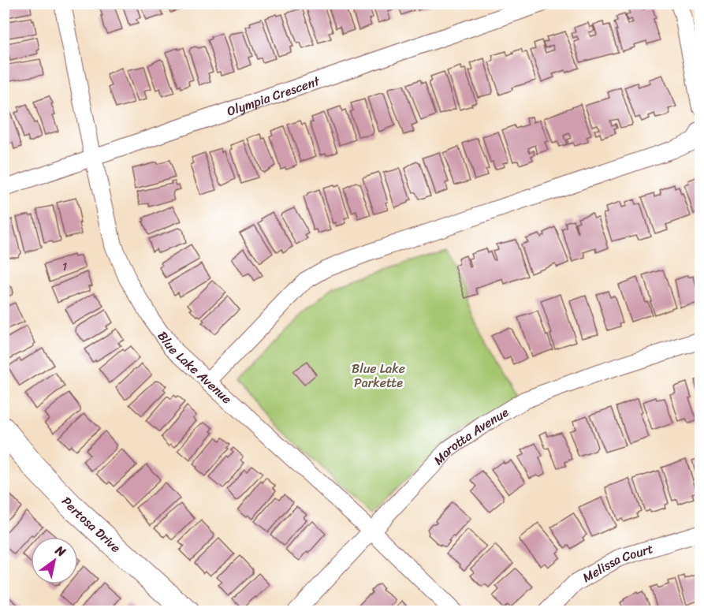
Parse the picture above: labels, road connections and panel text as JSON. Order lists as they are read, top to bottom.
{
  "streets": {
    "street": [
      "Olympia Crescent",
      "Blue Lake Avenue",
      "Marotta Avenue",
      "Pertosa Drive",
      "Melissa Court"
    ]
  },
  "crossings": [
    ["Olympia Crescent", "Blue Lake Avenue"],
    ["Blue Lake Avenue", "Marotta Avenue"]
  ],
  "parks": ["Blue Lake Parkette"],
  "house_numbers": ["1"],
  "north": "top right"
}
